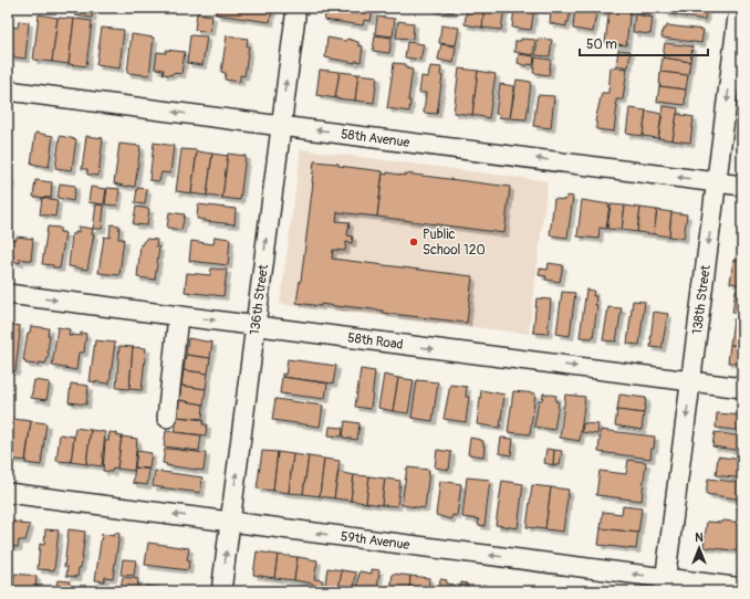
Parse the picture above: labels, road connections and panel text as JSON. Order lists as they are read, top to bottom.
{
  "streets": {
    "street": [
      "58th Avenue",
      "136th Street",
      "138th Street",
      "58th Road",
      "59th Avenue"
    ]
  },
  "crossings": [
    ["58th Avenue", "136th Street"],
    ["58th Avenue", "138th Street"],
    ["136th Street", "58th Road"],
    ["136th Street", "59th Avenue"],
    ["138th Street", "58th Road"],
    ["138th Street", "59th Avenue"]
  ],
  "one_way": [
    "58th Avenue",
    "136th Street",
    "138th Street",
    "58th Road",
    "59th Avenue"
  ],
  "places": ["Public School 120"],
  "scale_bar": "50 m",
  "north": "top"
}
